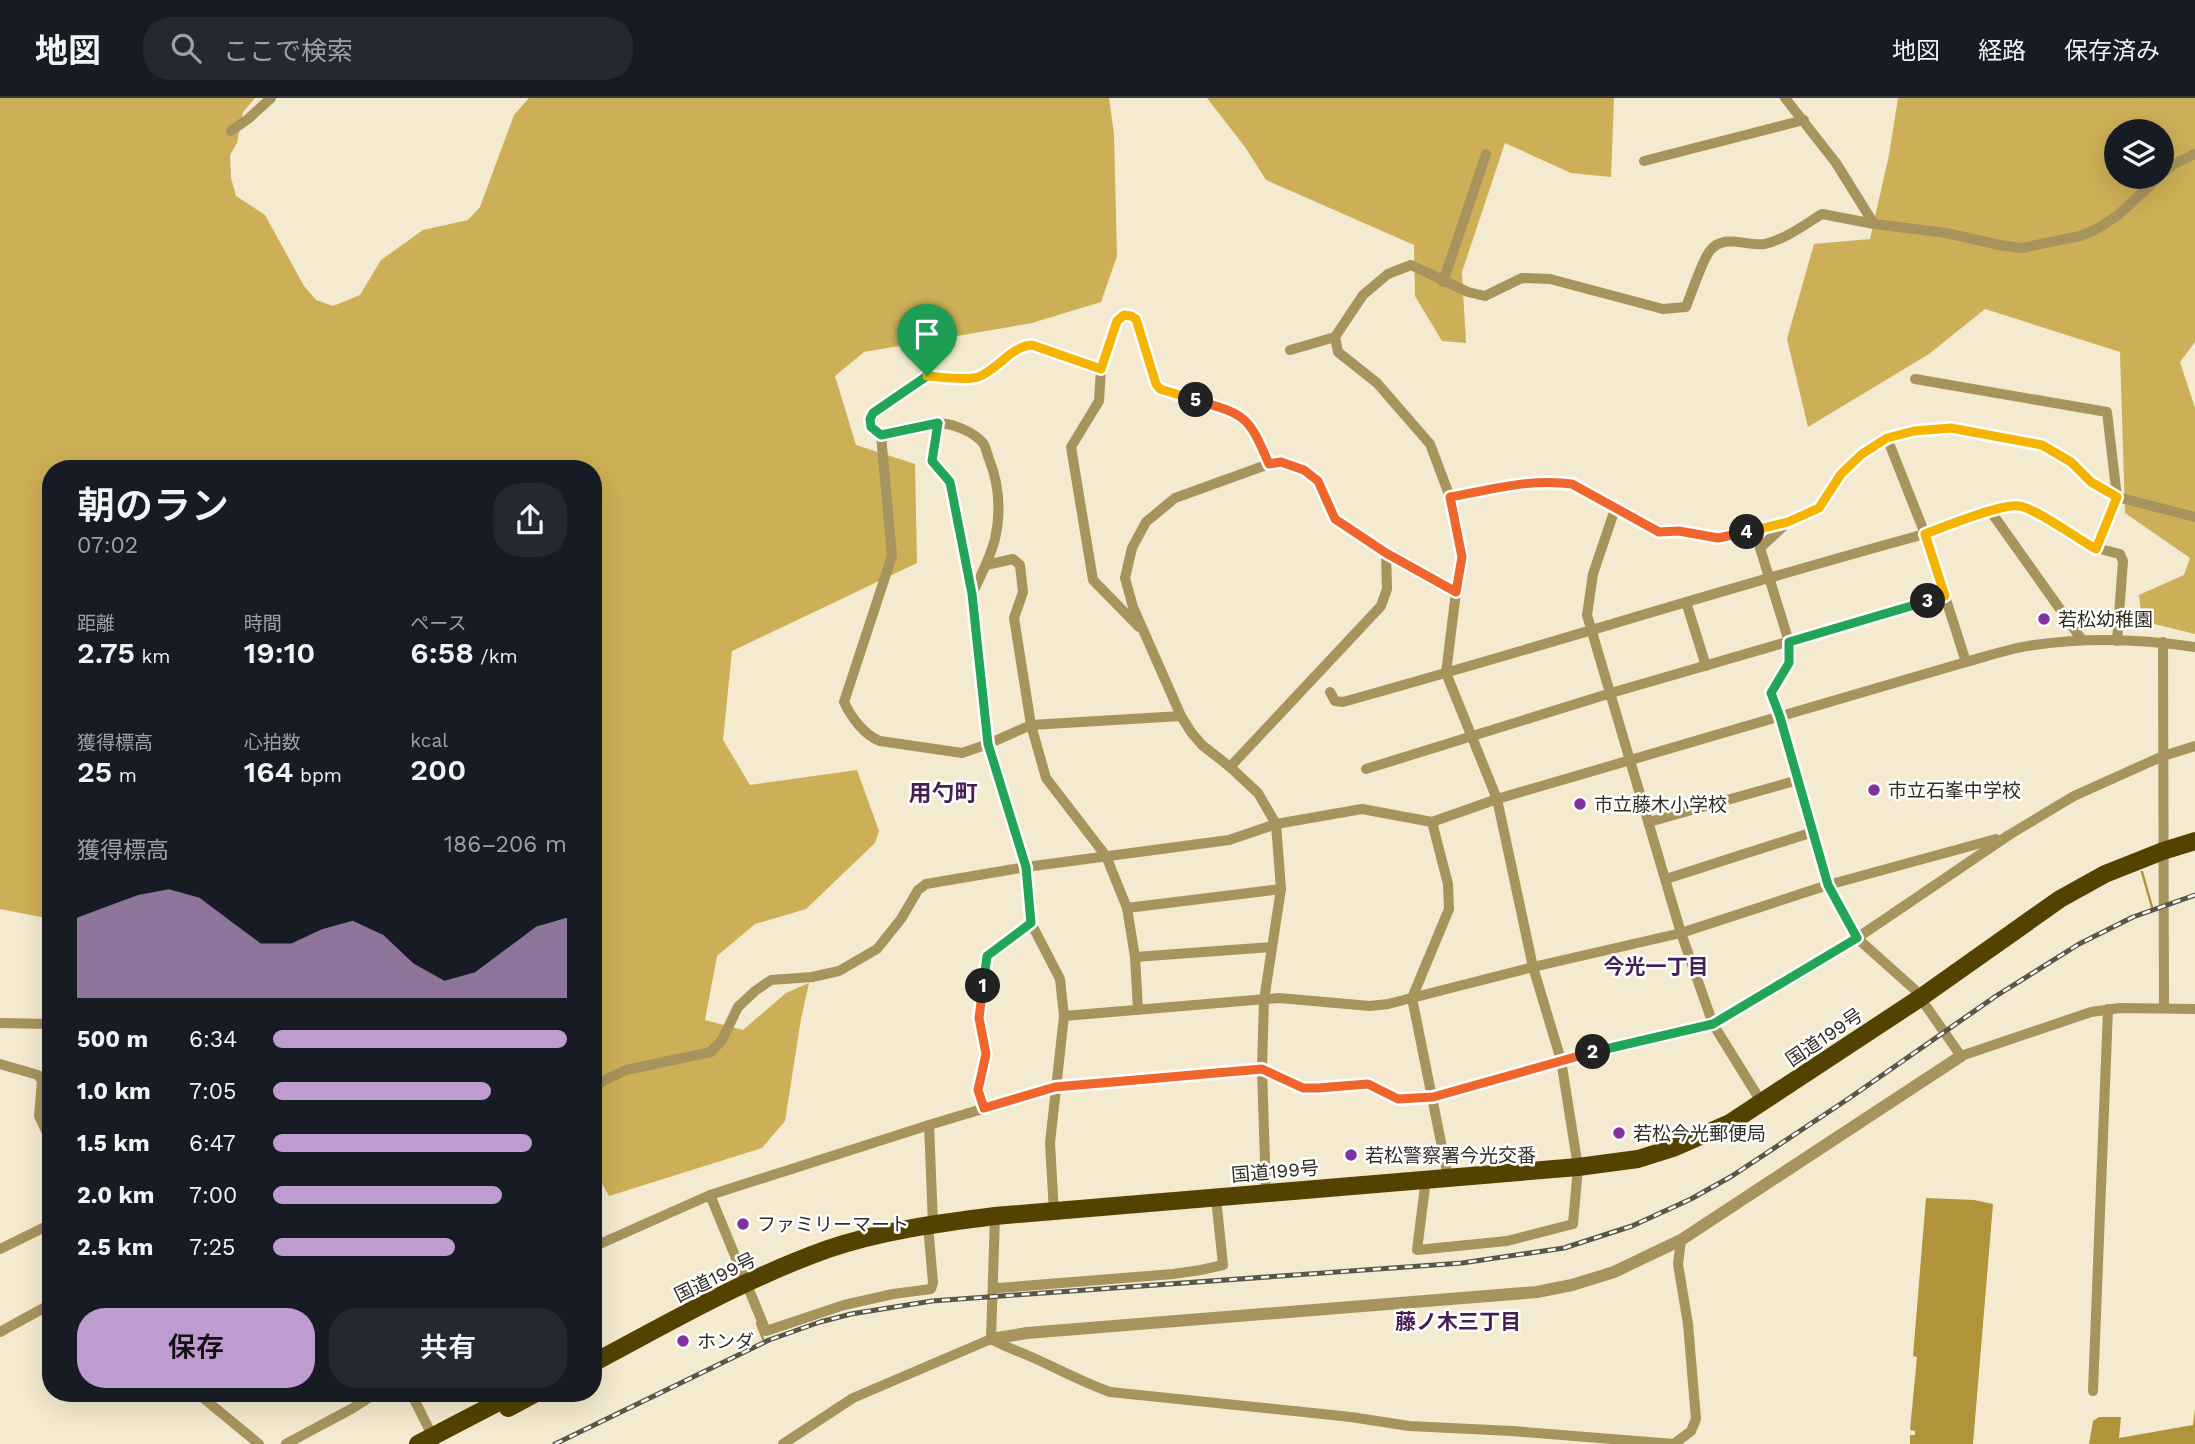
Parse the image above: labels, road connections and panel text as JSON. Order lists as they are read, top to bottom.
{
  "streets": {
    "highway": ["国道199号"]
  },
  "districts": ["用勺町", "今光一丁目", "藤ノ木三丁目"],
  "places": [
    "若松幼稚園",
    "市立石峯中学校",
    "市立藤木小学校",
    "若松今光郵便局",
    "若松警察署今光交番",
    "ファミリーマート",
    "ホンダ"
  ],
  "page": {
    "header": "地図",
    "search": "ここで検索",
    "nav": ["地図", "経路", "保存済み"],
    "pins": [
      "5",
      "4",
      "3",
      "1",
      "2"
    ],
    "heading": ["朝のラン", "07:02"],
    "stats": [
      ["距離", "2.75 km"],
      ["時間", "19:10"],
      ["ペース", "6:58 /km"],
      ["獲得標高", "25 m"],
      ["心拍数", "164 bpm"],
      ["kcal", "200"]
    ],
    "chart": ["獲得標高", "186–206 m"],
    "list": [
      {
        "name": "500 m",
        "note": "6:34"
      },
      {
        "name": "1.0 km",
        "note": "7:05"
      },
      {
        "name": "1.5 km",
        "note": "6:47"
      },
      {
        "name": "2.0 km",
        "note": "7:00"
      },
      {
        "name": "2.5 km",
        "note": "7:25"
      }
    ],
    "buttons": ["保存", "共有"]
  }
}
